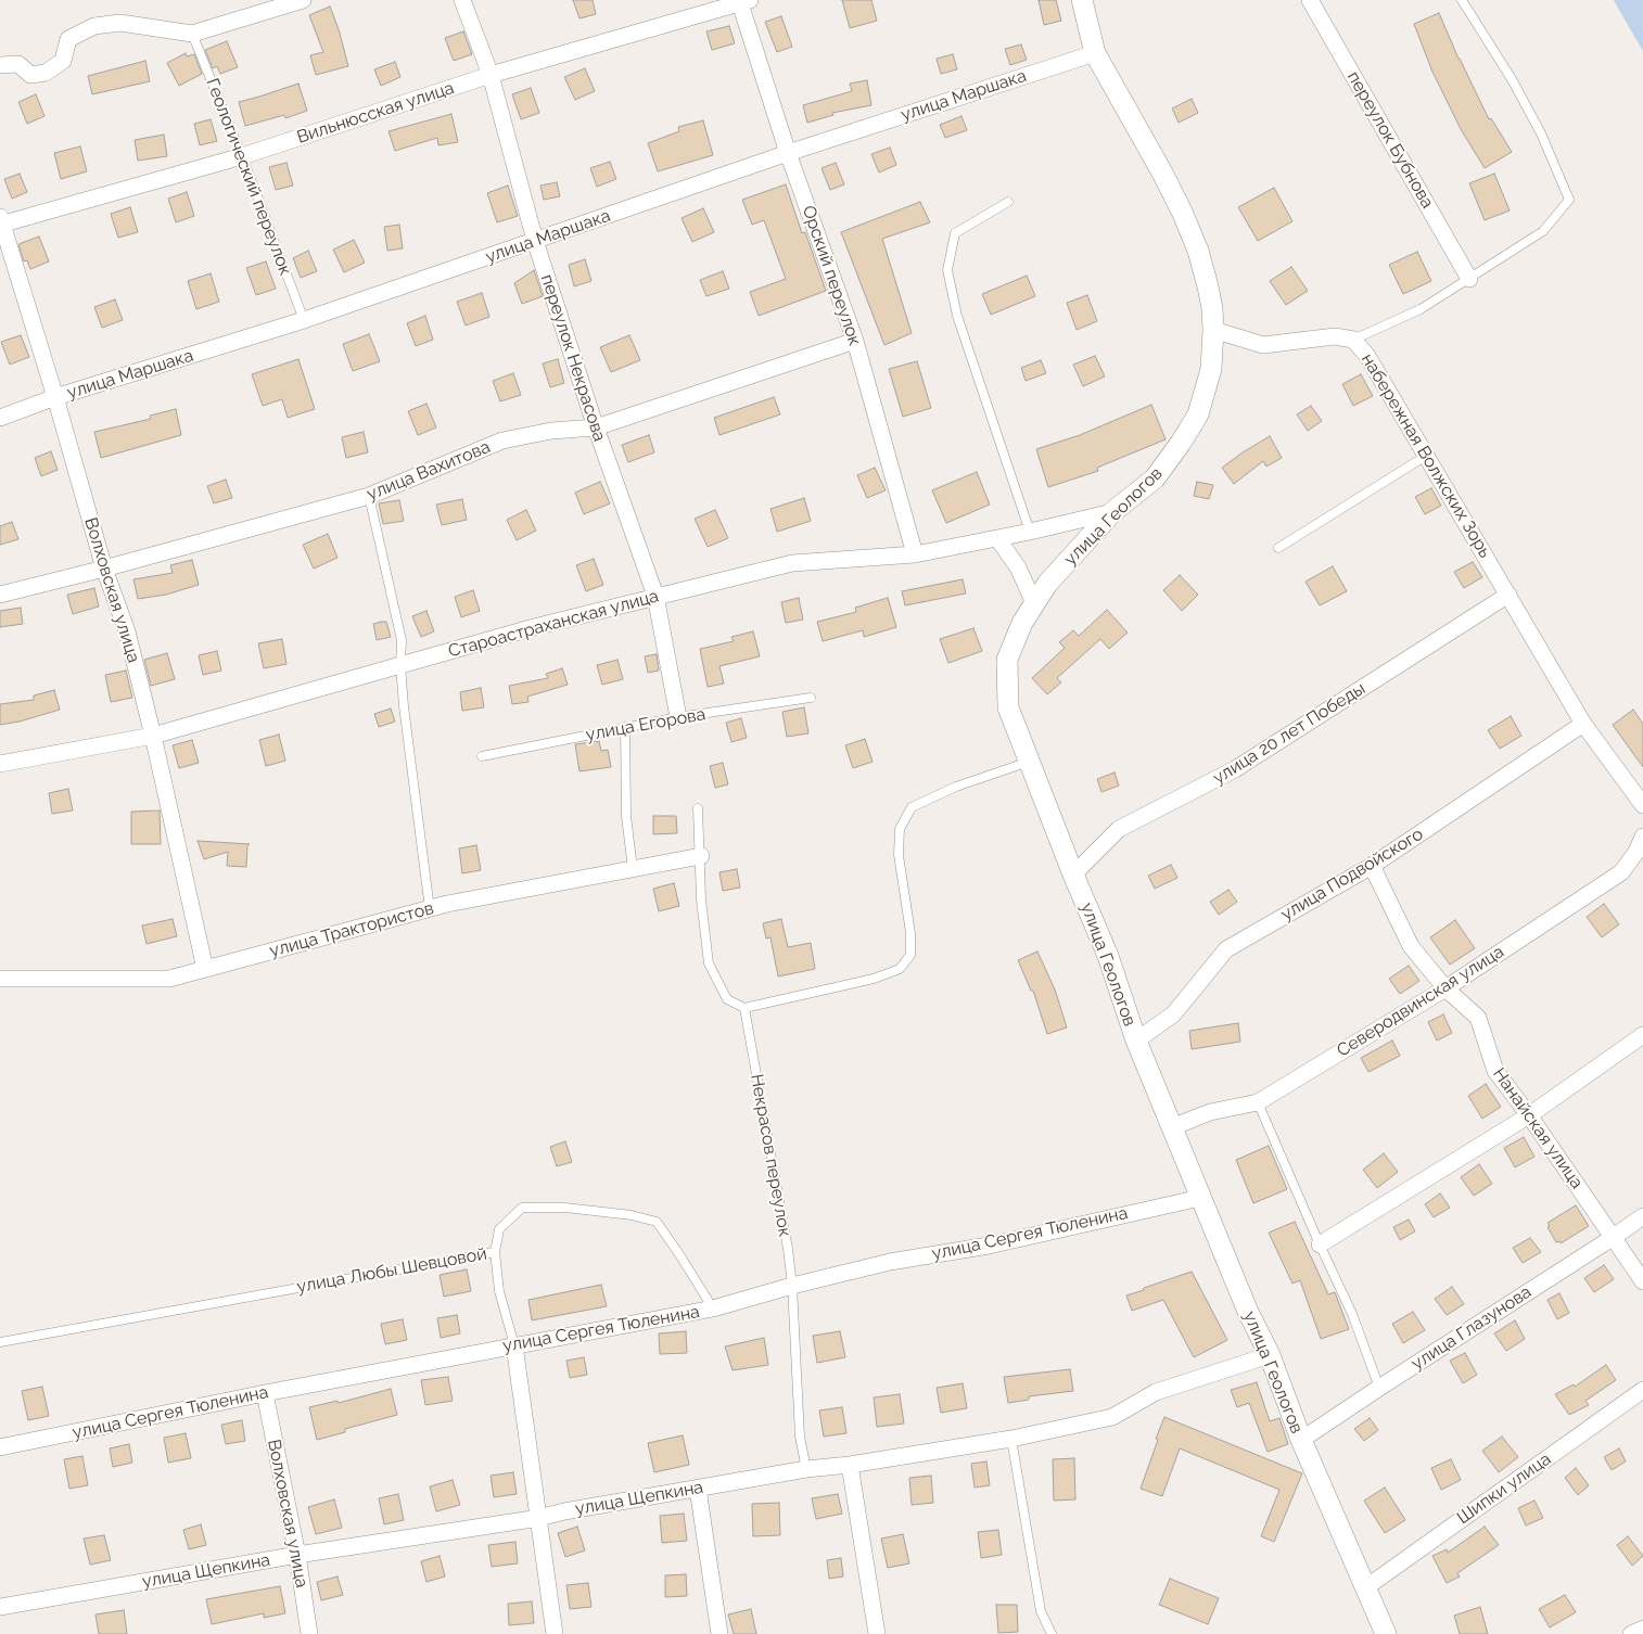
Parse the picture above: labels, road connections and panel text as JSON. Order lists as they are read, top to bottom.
{
  "streets": {
    "street": [
      "улица Маршака",
      "Вильнюсская улица",
      "переулок Бубнова",
      "Орский переулок",
      "переулок Некрасова",
      "набережная Волжских Зорь",
      "улица Вахитова",
      "улица Геологов",
      "Волховская улица",
      "Староастраханская улица",
      "улица 20 лет Победы",
      "улица Подвойского",
      "улица Трактористов",
      "Северодвинская улица",
      "Нанайская улица",
      "улица Сергея Тюленина",
      "улица Глазунова",
      "Шипки улица",
      "улица Щепкина"
    ],
    "lane": [
      "Геологический переулок",
      "улица Егорова",
      "Некрасов переулок",
      "улица Любы Шевцовой"
    ]
  },
  "crossings": [
    ["улица Маршака", "Геологический переулок"],
    ["улица Маршака", "Орский переулок"],
    ["улица Маршака", "переулок Некрасова"],
    ["улица Маршака", "Волховская улица"],
    ["Вильнюсская улица", "Геологический переулок"],
    ["Вильнюсская улица", "Орский переулок"],
    ["Вильнюсская улица", "переулок Некрасова"],
    ["Вильнюсская улица", "Волховская улица"],
    ["Орский переулок", "улица Вахитова"],
    ["Орский переулок", "Староастраханская улица"],
    ["переулок Некрасова", "улица Вахитова"],
    ["переулок Некрасова", "Староастраханская улица"],
    ["переулок Некрасова", "улица Егорова"],
    ["набережная Волжских Зорь", "улица Геологов"],
    ["набережная Волжских Зорь", "улица 20 лет Победы"],
    ["набережная Волжских Зорь", "улица Подвойского"],
    ["улица Вахитова", "Волховская улица"],
    ["улица Геологов", "Староастраханская улица"],
    ["улица Геологов", "улица 20 лет Победы"],
    ["улица Геологов", "улица Подвойского"],
    ["улица Геологов", "Северодвинская улица"],
    ["улица Геологов", "улица Сергея Тюленина"],
    ["улица Геологов", "улица Глазунова"],
    ["улица Геологов", "Шипки улица"],
    ["улица Геологов", "улица Щепкина"],
    ["Волховская улица", "Староастраханская улица"],
    ["Волховская улица", "улица Трактористов"],
    ["Волховская улица", "улица Сергея Тюленина"],
    ["Волховская улица", "улица Щепкина"],
    ["улица Подвойского", "Нанайская улица"],
    ["Северодвинская улица", "Нанайская улица"],
    ["Нанайская улица", "улица Глазунова"],
    ["Некрасов переулок", "улица Сергея Тюленина"],
    ["Некрасов переулок", "улица Щепкина"],
    ["улица Сергея Тюленина", "улица Любы Шевцовой"]
  ]
}
